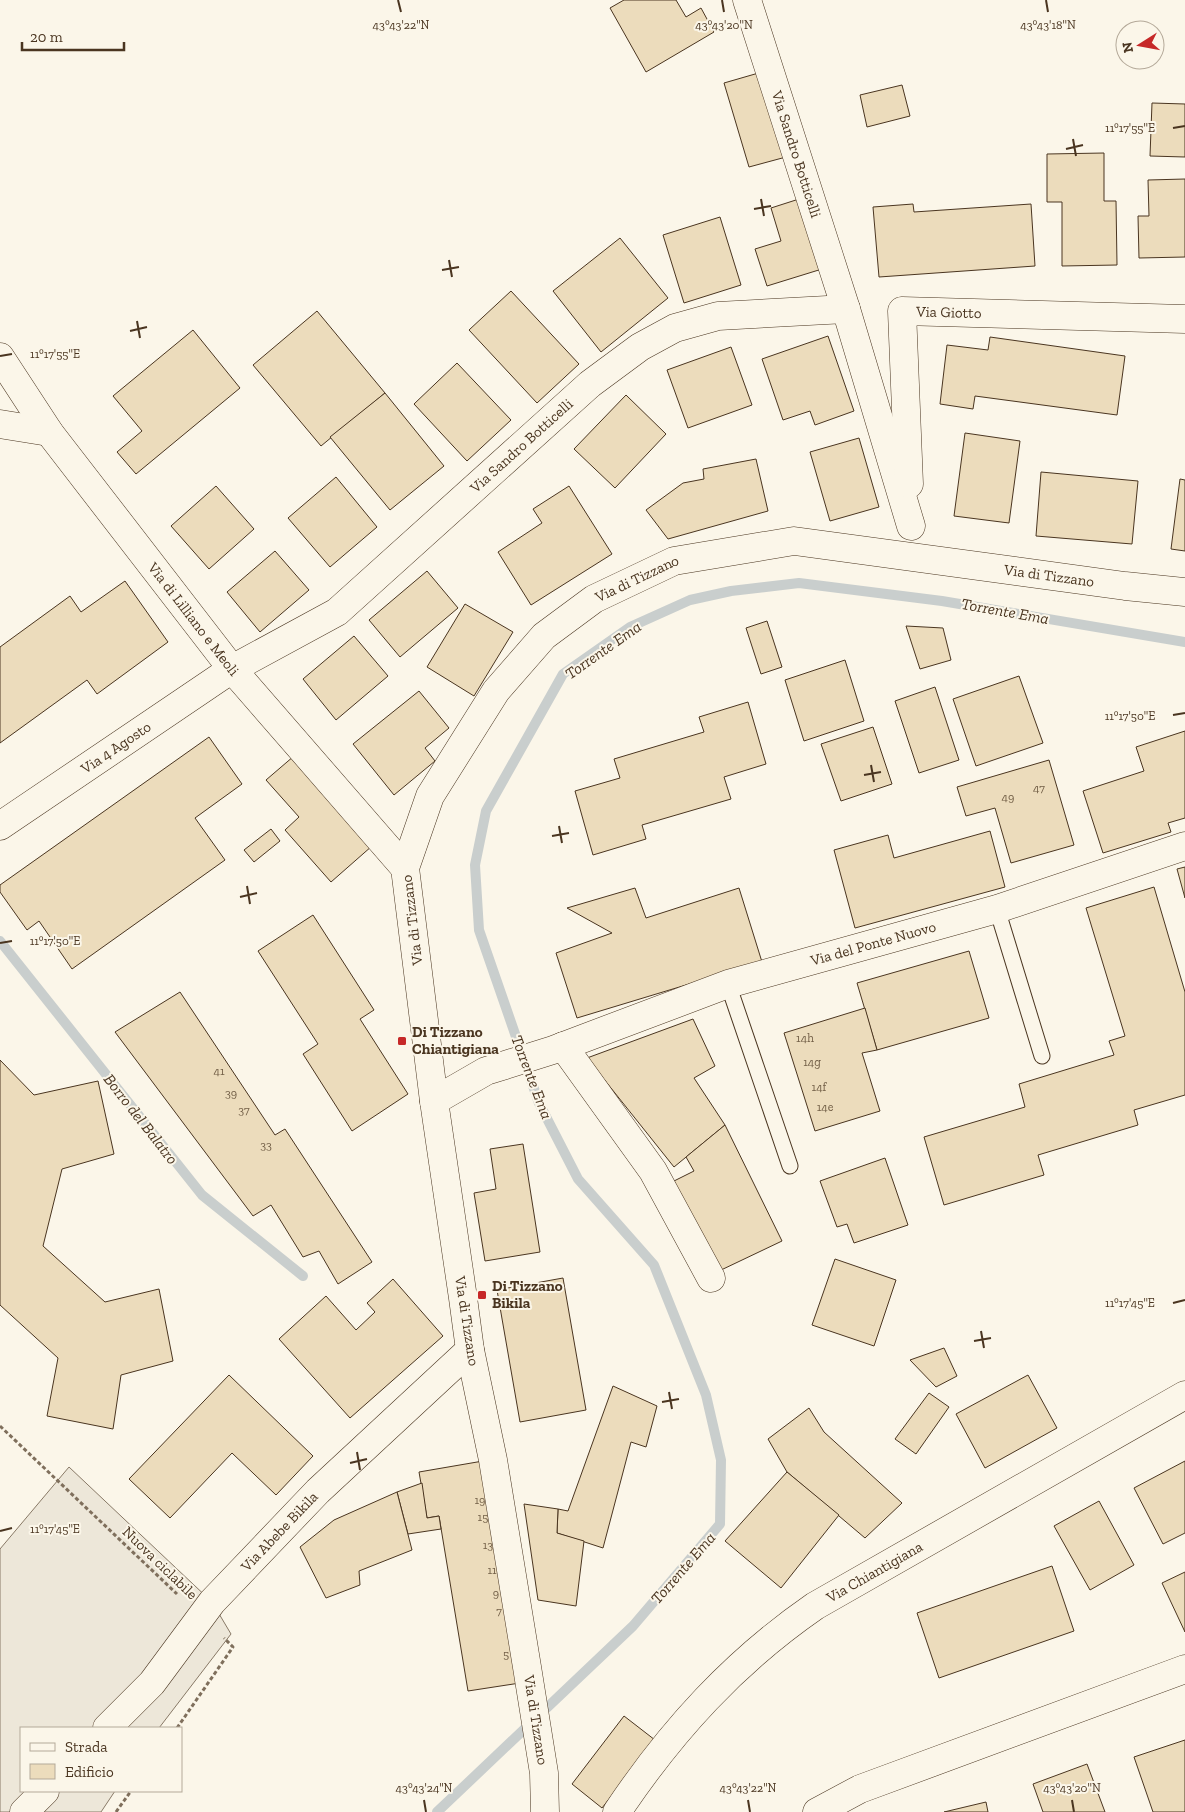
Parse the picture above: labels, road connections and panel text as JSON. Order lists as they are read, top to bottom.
{
  "streets": {
    "street": [
      "Via Sandro Botticelli",
      "Via Giotto",
      "Via di Tizzano",
      "Via di Lilliano e Meoli",
      "Via 4 Agosto",
      "Via del Ponte Nuovo",
      "Via Abebe Bikila",
      "Via Chiantigiana"
    ],
    "path": ["Nuova ciclabile"]
  },
  "crossings": [
    ["Via Sandro Botticelli", "Via Giotto"],
    ["Via Sandro Botticelli", "Via di Lilliano e Meoli"],
    ["Via Sandro Botticelli", "Via 4 Agosto"],
    ["Via Giotto", "Via di Tizzano"],
    ["Via di Tizzano", "Via di Lilliano e Meoli"],
    ["Via di Tizzano", "Via del Ponte Nuovo"],
    ["Via di Tizzano", "Via Abebe Bikila"],
    ["Via di Lilliano e Meoli", "Via 4 Agosto"],
    ["Via Abebe Bikila", "Nuova ciclabile"]
  ],
  "water": ["Torrente Ema", "Borro del Balatro"],
  "places": {
    "transit": ["Di Tizzano Chiantigiana", "Di Tizzano Bikila"]
  },
  "house_numbers": [
    "47",
    "49",
    "14h",
    "14g",
    "41",
    "14f",
    "39",
    "14e",
    "37",
    "33",
    "19",
    "15",
    "13",
    "11",
    "9",
    "7",
    "5"
  ],
  "legend": ["Strada", "Edificio"],
  "scale_bar": "20 m",
  "north": "left",
  "coordinates": [
    "43°43'22\"N",
    "43°43'20\"N",
    "43°43'18\"N",
    "11°17'55\"E",
    "11°17'50\"E",
    "11°17'45\"E",
    "43°43'24\"N"
  ]
}
